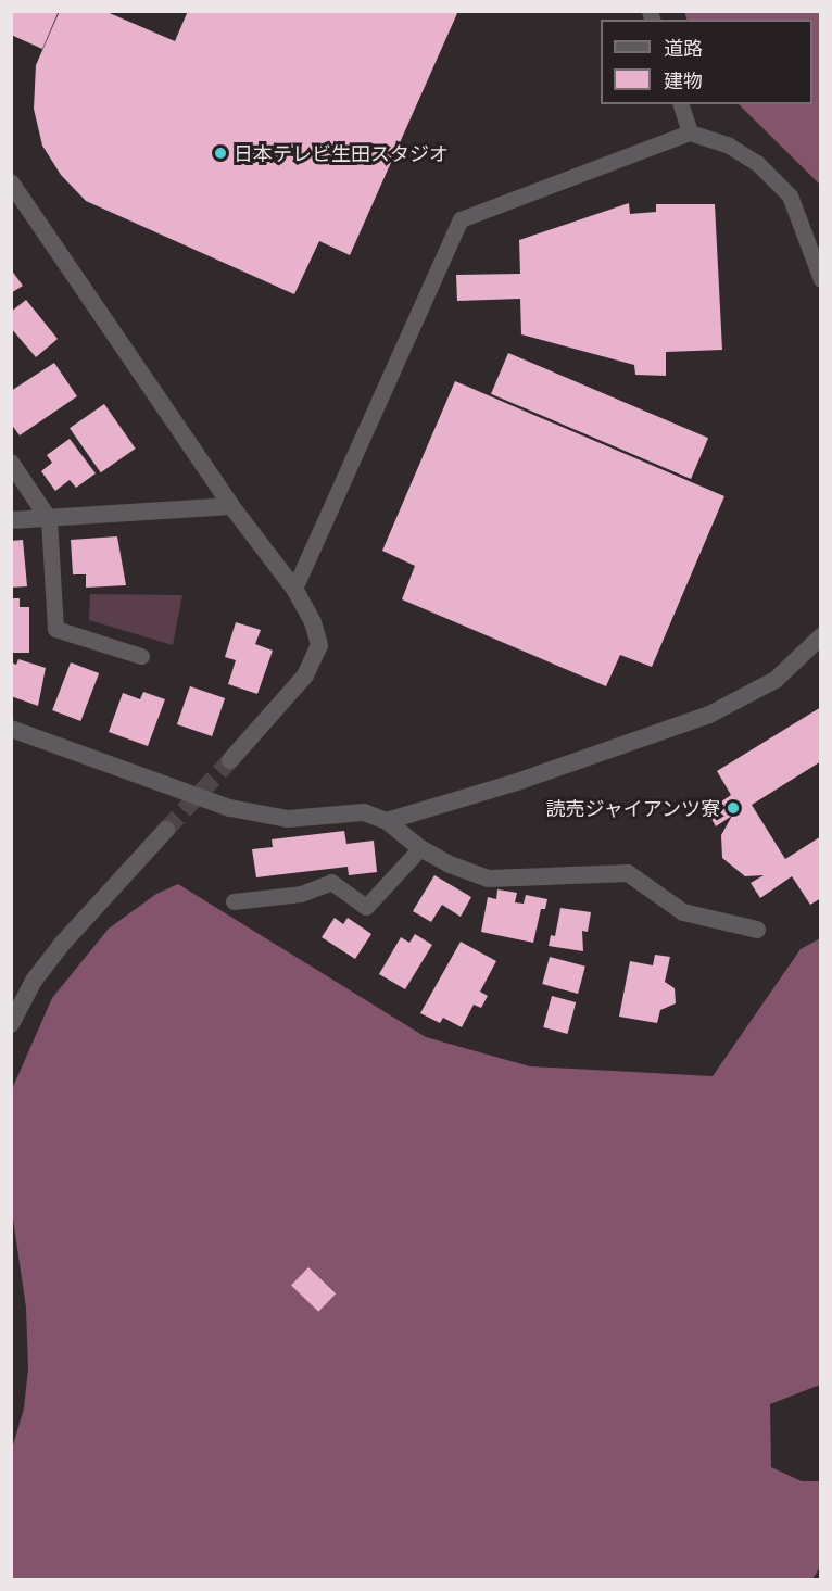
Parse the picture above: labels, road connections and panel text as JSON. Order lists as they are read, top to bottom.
{
  "places": ["日本テレビ生田スタジオ", "読売ジャイアンツ寮"],
  "legend": ["道路", "建物"]
}
